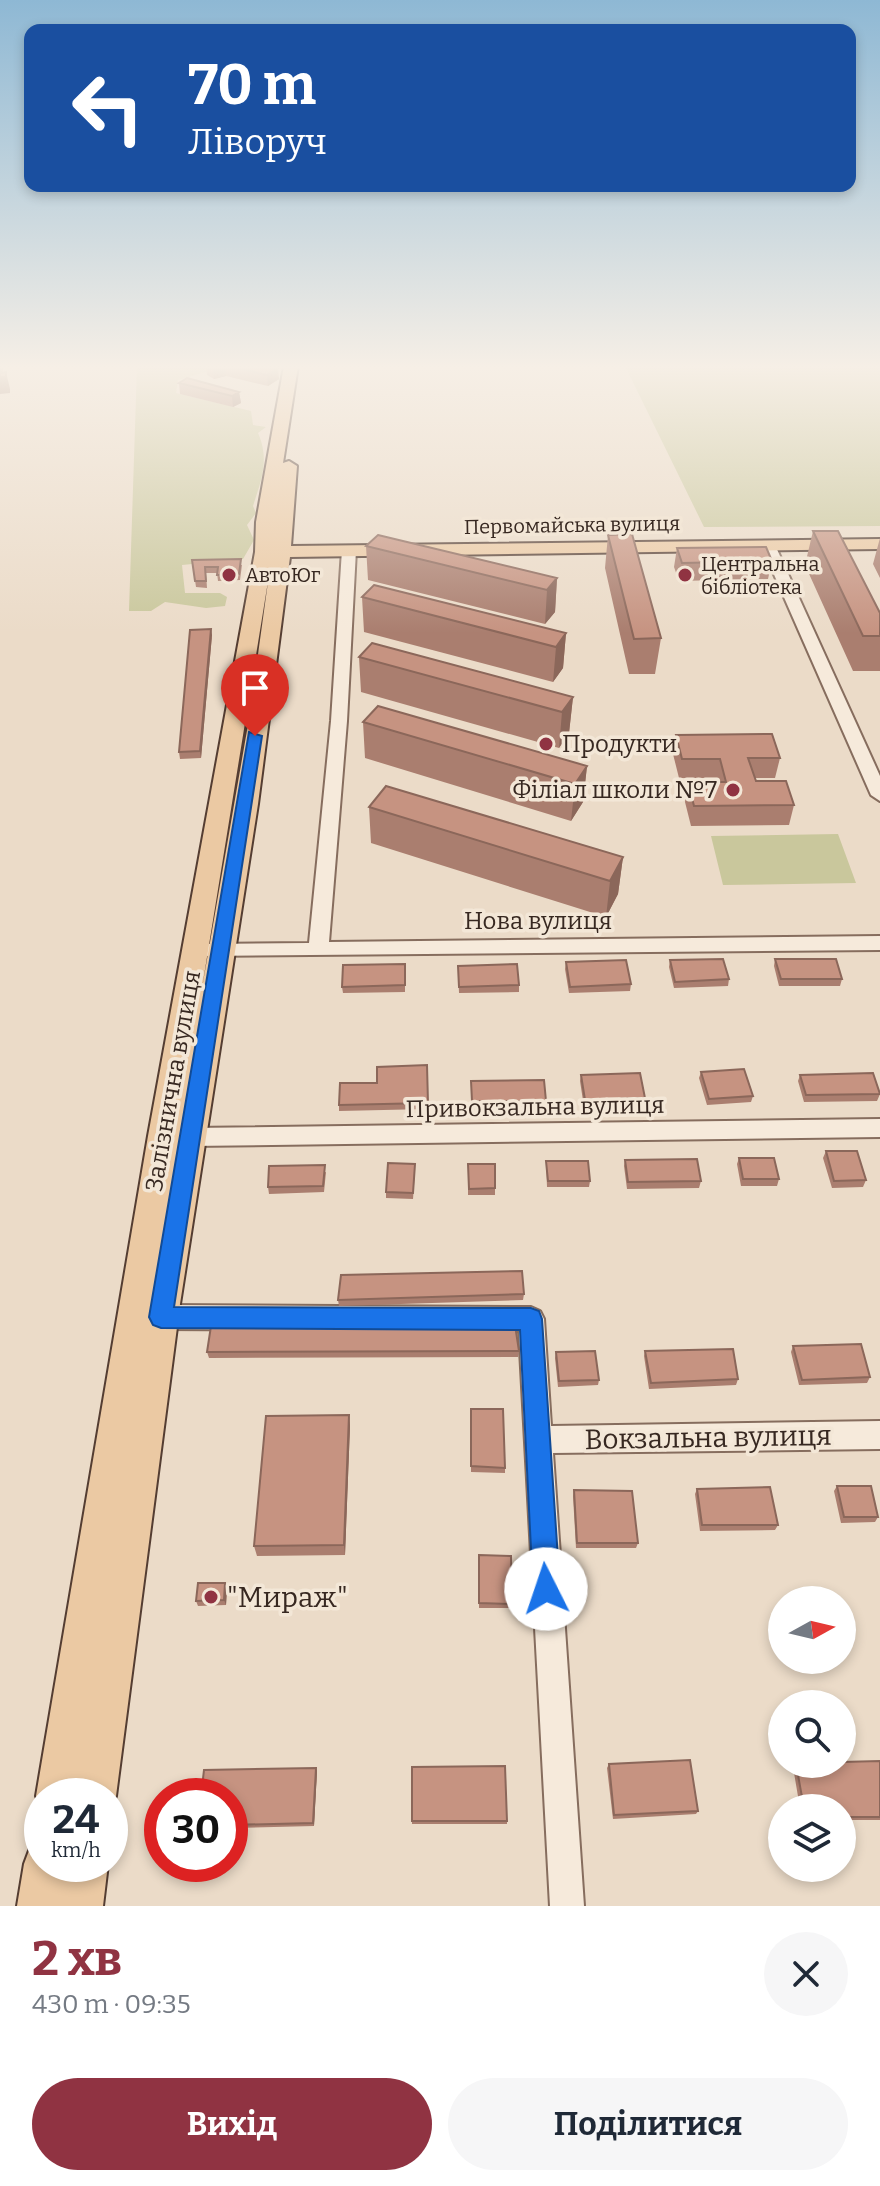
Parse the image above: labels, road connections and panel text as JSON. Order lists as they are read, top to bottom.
{
  "streets": {
    "main road": ["Первомайська вулиця", "Залізнична вулиця"],
    "street": ["Нова вулиця", "Привокзальна вулиця", "Вокзальна вулиця"]
  },
  "crossings": [
    ["Первомайська вулиця", "Залізнична вулиця"],
    ["Нова вулиця", "Залізнична вулиця"],
    ["Залізнична вулиця", "Привокзальна вулиця"]
  ],
  "places": [
    "АвтоЮг",
    "Центральна бібліотека",
    "Продукти",
    "Філіал школи №7",
    "\"Мираж\""
  ],
  "north": "right",
  "page": {
    "turn": ["70 m", "Ліворуч"],
    "speed": "24 km/h",
    "limit": "30",
    "heading": ["2 хв", "430 m · 09:35"],
    "buttons": ["Вихід", "Поділитися"]
  }
}
